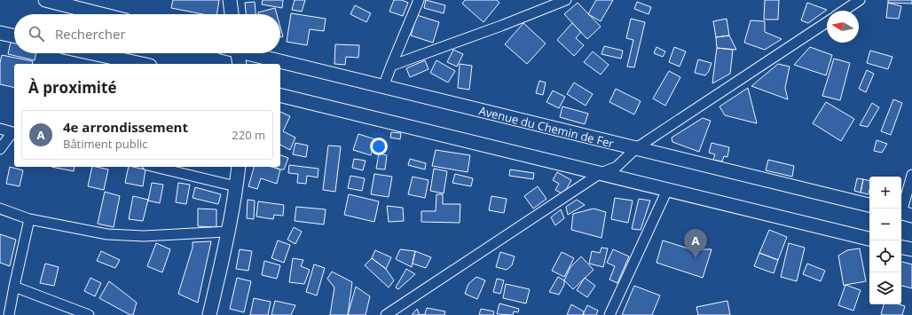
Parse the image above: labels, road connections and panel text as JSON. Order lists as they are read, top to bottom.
{
  "streets": {
    "main road": ["Avenue du Chemin de Fer"]
  },
  "north": "left",
  "page": {
    "search": "Rechercher",
    "heading": "À proximité",
    "list": [
      {
        "mark": "A",
        "name": "4e arrondissement",
        "note": "Bâtiment public",
        "value": "220 m"
      }
    ],
    "map_buttons": ["+", "−"],
    "pins": "A"
  }
}
